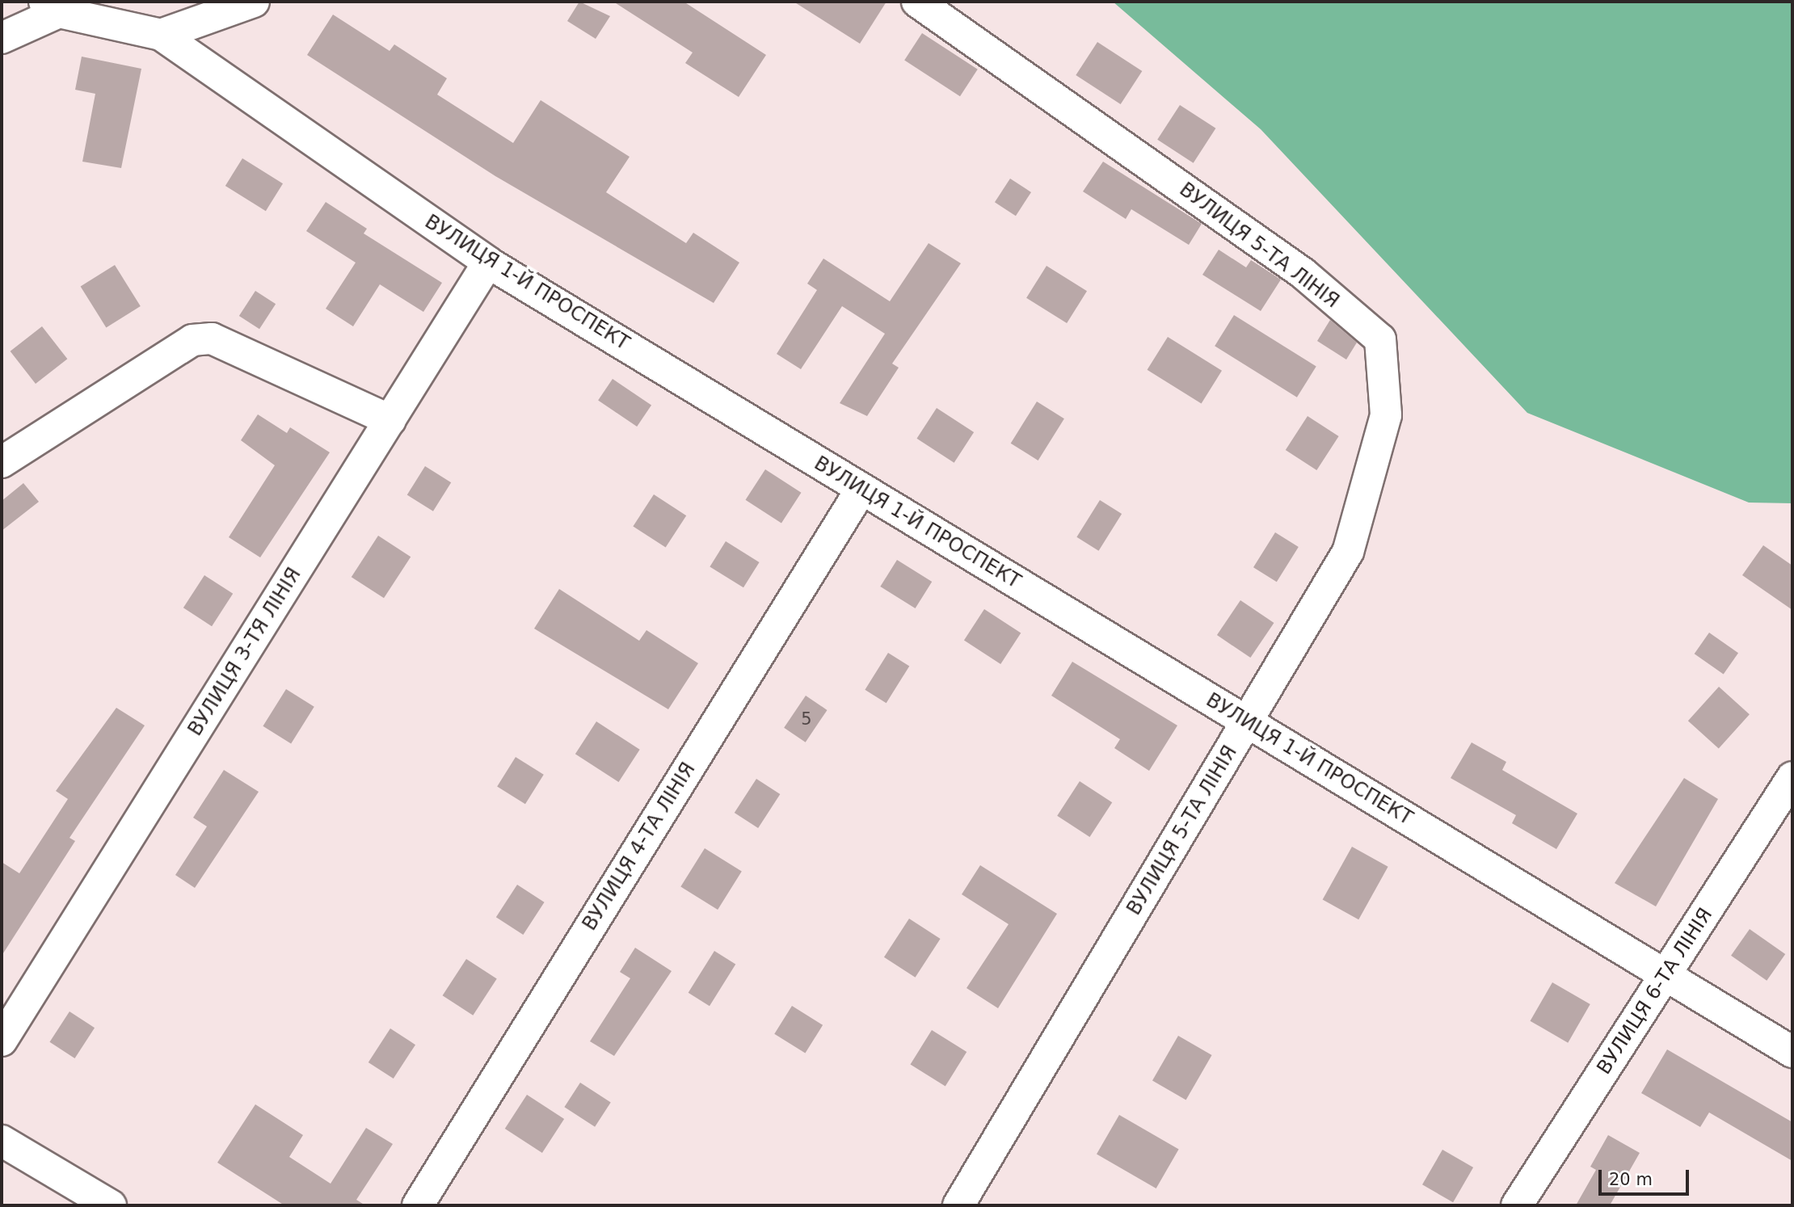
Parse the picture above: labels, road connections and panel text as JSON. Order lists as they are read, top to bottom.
{
  "streets": {
    "street": [
      "ВУЛИЦЯ 5-ТА ЛІНІЯ",
      "ВУЛИЦЯ 1-Й ПРОСПЕКТ",
      "ВУЛИЦЯ 3-ТЯ ЛІНІЯ",
      "ВУЛИЦЯ 4-ТА ЛІНІЯ",
      "ВУЛИЦЯ 6-ТА ЛІНІЯ"
    ]
  },
  "crossings": [
    ["ВУЛИЦЯ 5-ТА ЛІНІЯ", "ВУЛИЦЯ 1-Й ПРОСПЕКТ"],
    ["ВУЛИЦЯ 1-Й ПРОСПЕКТ", "ВУЛИЦЯ 3-ТЯ ЛІНІЯ"],
    ["ВУЛИЦЯ 1-Й ПРОСПЕКТ", "ВУЛИЦЯ 4-ТА ЛІНІЯ"],
    ["ВУЛИЦЯ 1-Й ПРОСПЕКТ", "ВУЛИЦЯ 6-ТА ЛІНІЯ"]
  ],
  "house_numbers": ["5"],
  "scale_bar": "20 m"
}
